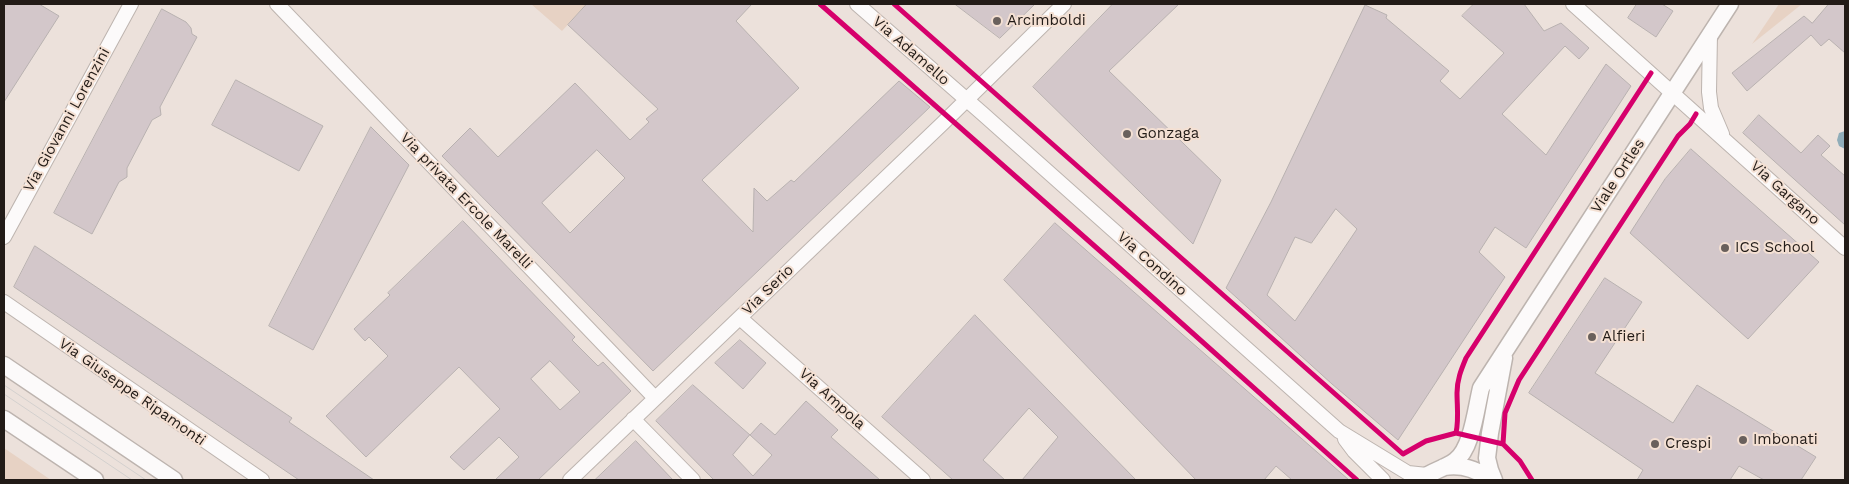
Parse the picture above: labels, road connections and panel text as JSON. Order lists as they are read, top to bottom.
{
  "streets": {
    "street": [
      "Via Adamello",
      "Via Giovanni Lorenzini",
      "Viale Ortles",
      "Via Gargano",
      "Via privata Ercole Marelli",
      "Via Condino",
      "Via Serio",
      "Via Giuseppe Ripamonti",
      "Via Ampola"
    ]
  },
  "crossings": [
    ["Via Adamello", "Via Condino"],
    ["Via Adamello", "Via Serio"],
    ["Viale Ortles", "Via Gargano"],
    ["Viale Ortles", "Via Condino"],
    ["Via privata Ercole Marelli", "Via Serio"],
    ["Via Condino", "Via Serio"],
    ["Via Serio", "Via Ampola"]
  ],
  "places": [
    "Arcimboldi",
    "Gonzaga",
    "ICS School",
    "Alfieri",
    "Imbonati",
    "Crespi"
  ]
}
